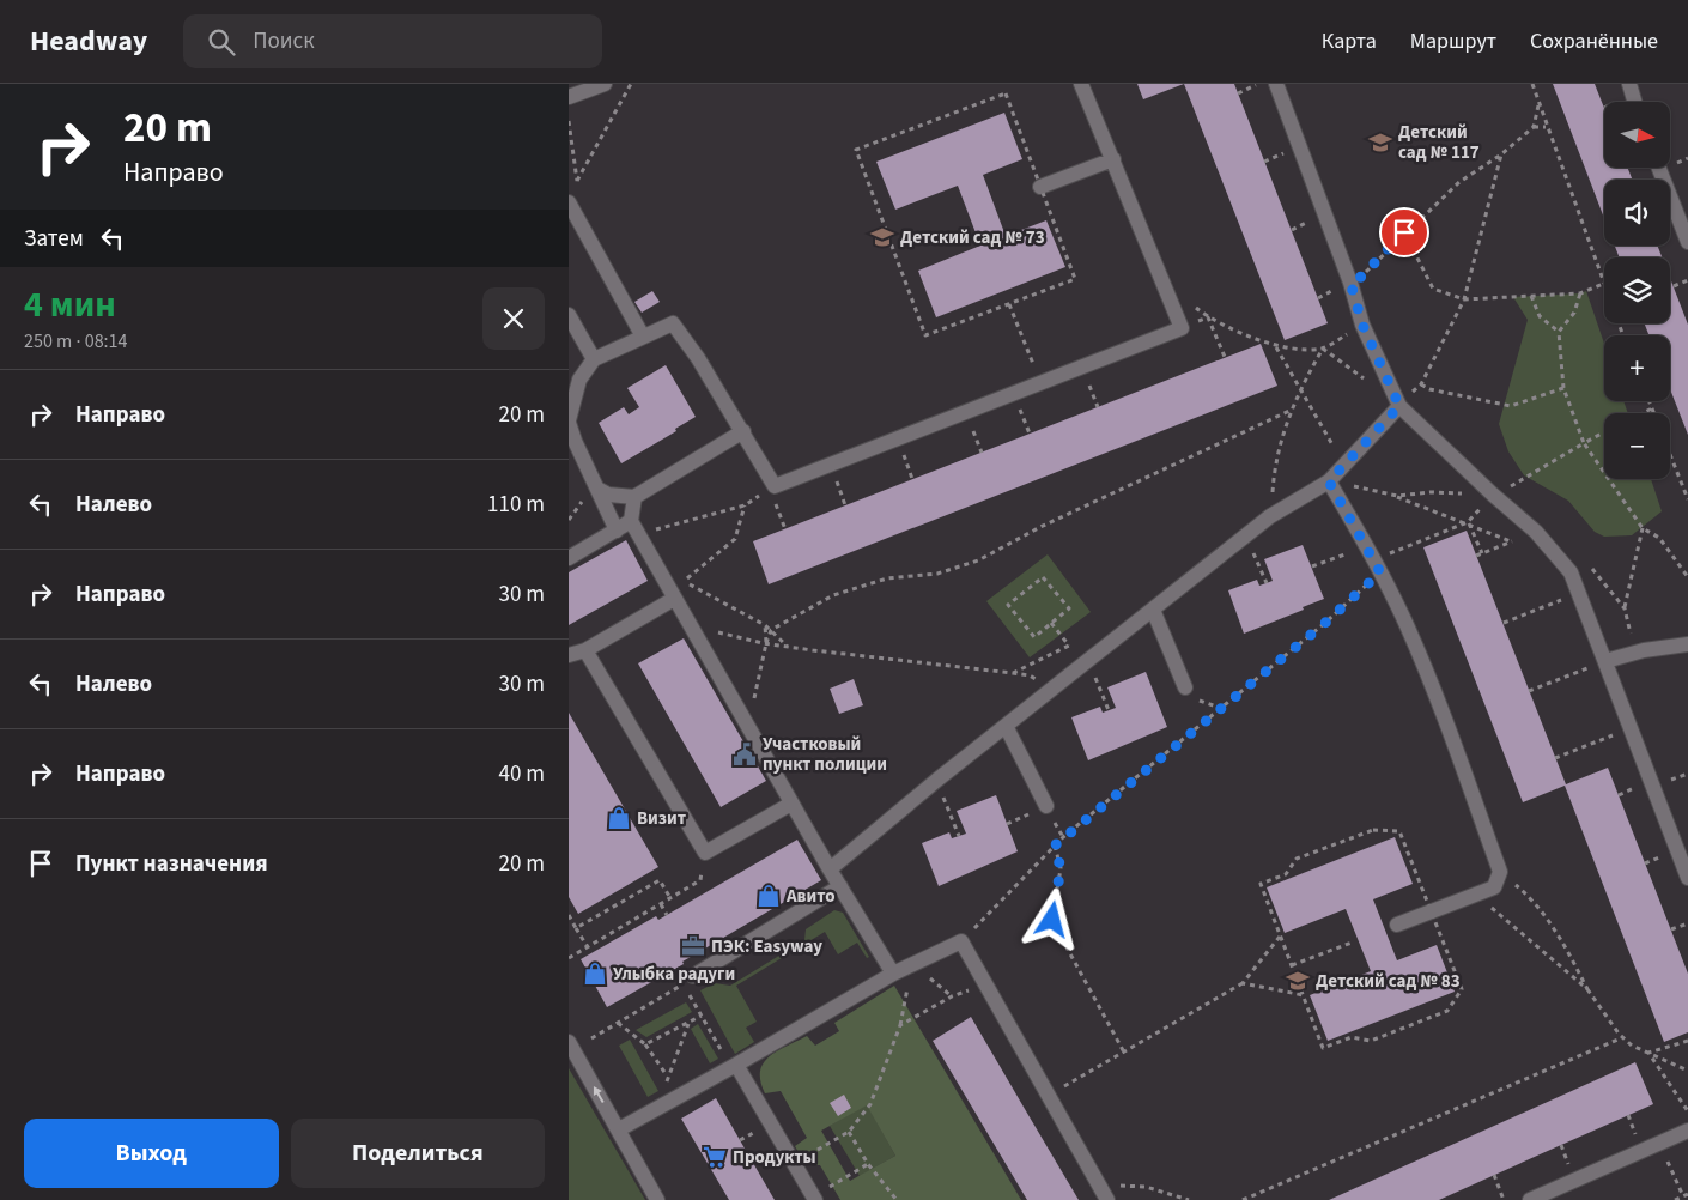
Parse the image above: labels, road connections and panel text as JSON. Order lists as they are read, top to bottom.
{
  "places": {
    "school or university": ["Детский сад № 117", "Детский сад № 73", "Детский сад № 83"],
    "public building": ["Участковый пункт полиции"],
    "shop": ["Визит", "Авито", "Улыбка радуги"],
    "office": ["ПЭК: Easyway"],
    "supermarket": ["Продукты"]
  },
  "north": "right",
  "page": {
    "header": "Headway",
    "search": "Поиск",
    "nav": ["Карта", "Маршрут", "Сохранённые"],
    "turn": ["20 m", "Направо"],
    "map_buttons": ["+", "−"],
    "then": "Затем",
    "heading": ["4 мин", "250 m · 08:14"],
    "list": [
      {
        "name": "Направо",
        "value": "20 m"
      },
      {
        "name": "Налево",
        "value": "110 m"
      },
      {
        "name": "Направо",
        "value": "30 m"
      },
      {
        "name": "Налево",
        "value": "30 m"
      },
      {
        "name": "Направо",
        "value": "40 m"
      },
      {
        "name": "Пункт назначения",
        "value": "20 m"
      }
    ],
    "buttons": ["Выход", "Поделиться"]
  }
}
